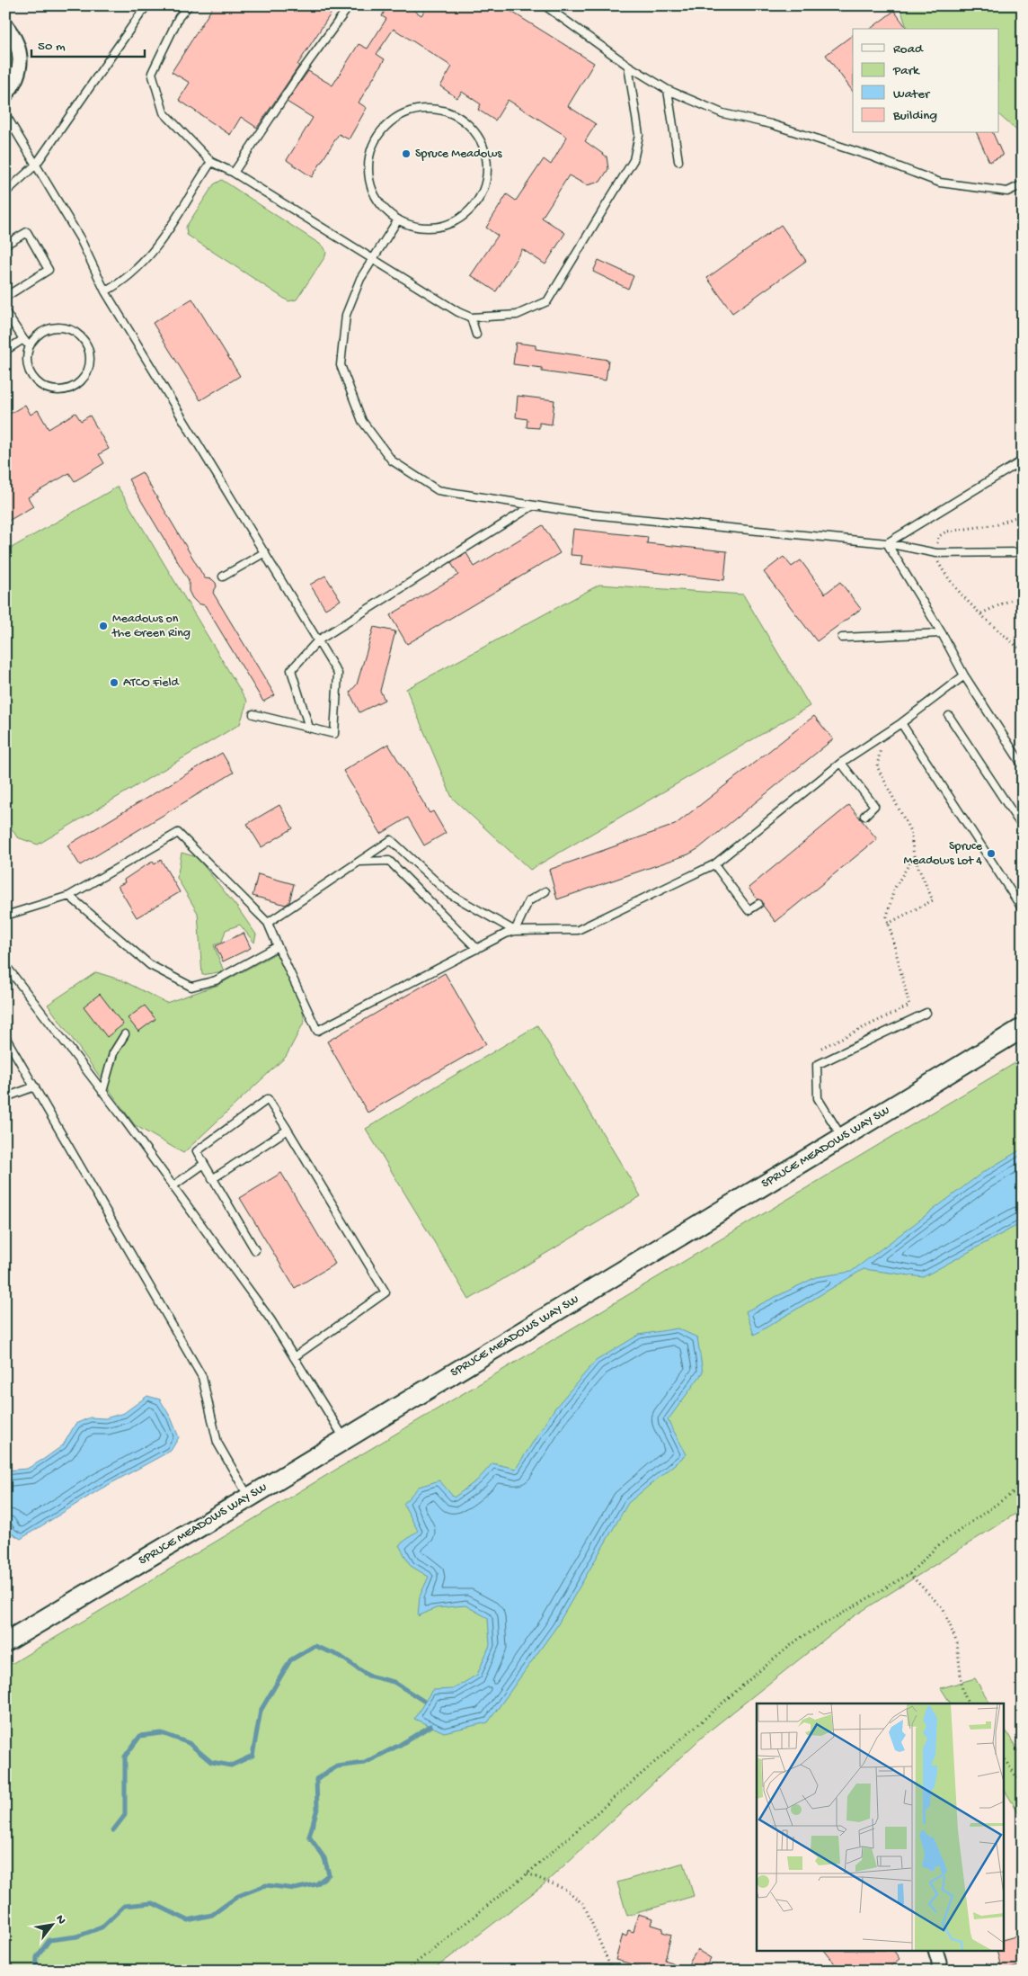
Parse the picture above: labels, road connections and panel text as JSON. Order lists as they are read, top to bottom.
{
  "streets": {
    "main road": ["SPRUCE MEADOWS WAY SW"]
  },
  "places": [
    "Spruce Meadows",
    "Meadows on the Green Ring",
    "ATCO Field",
    "Spruce Meadows Lot 4"
  ],
  "legend": [
    "Road",
    "Park",
    "Water",
    "Building"
  ],
  "scale_bar": "50 m",
  "north": "top right"
}
